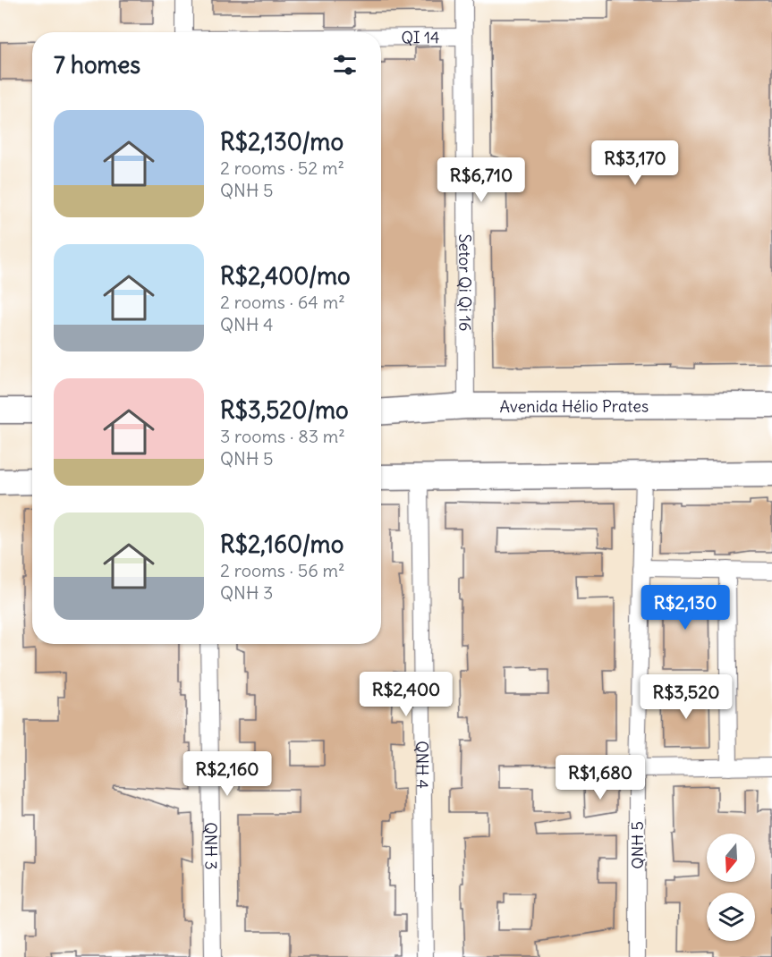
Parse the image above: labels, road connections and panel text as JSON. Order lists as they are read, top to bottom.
{
  "streets": {
    "main road": ["Avenida Hélio Prates"],
    "street": [
      "QI 14",
      "Setor Qi Qi 16",
      "QNH 4",
      "QNH 3",
      "QNH 5"
    ]
  },
  "crossings": [
    ["QI 14", "Setor Qi Qi 16"],
    ["Setor Qi Qi 16", "Avenida Hélio Prates"]
  ],
  "north": "bottom",
  "page": {
    "heading": "7 homes",
    "list": [
      {
        "name": "R$2,130/mo",
        "note": "2 rooms · 52 m² · QNH 5"
      },
      {
        "name": "R$2,400/mo",
        "note": "2 rooms · 64 m² · QNH 4"
      },
      {
        "name": "R$3,520/mo",
        "note": "3 rooms · 83 m² · QNH 5"
      },
      {
        "name": "R$2,160/mo",
        "note": "2 rooms · 56 m² · QNH 3"
      }
    ],
    "price": [
      "R$3,170",
      "R$6,710",
      "R$2,130",
      "R$2,400",
      "R$3,520",
      "R$2,160",
      "R$1,680"
    ]
  }
}
